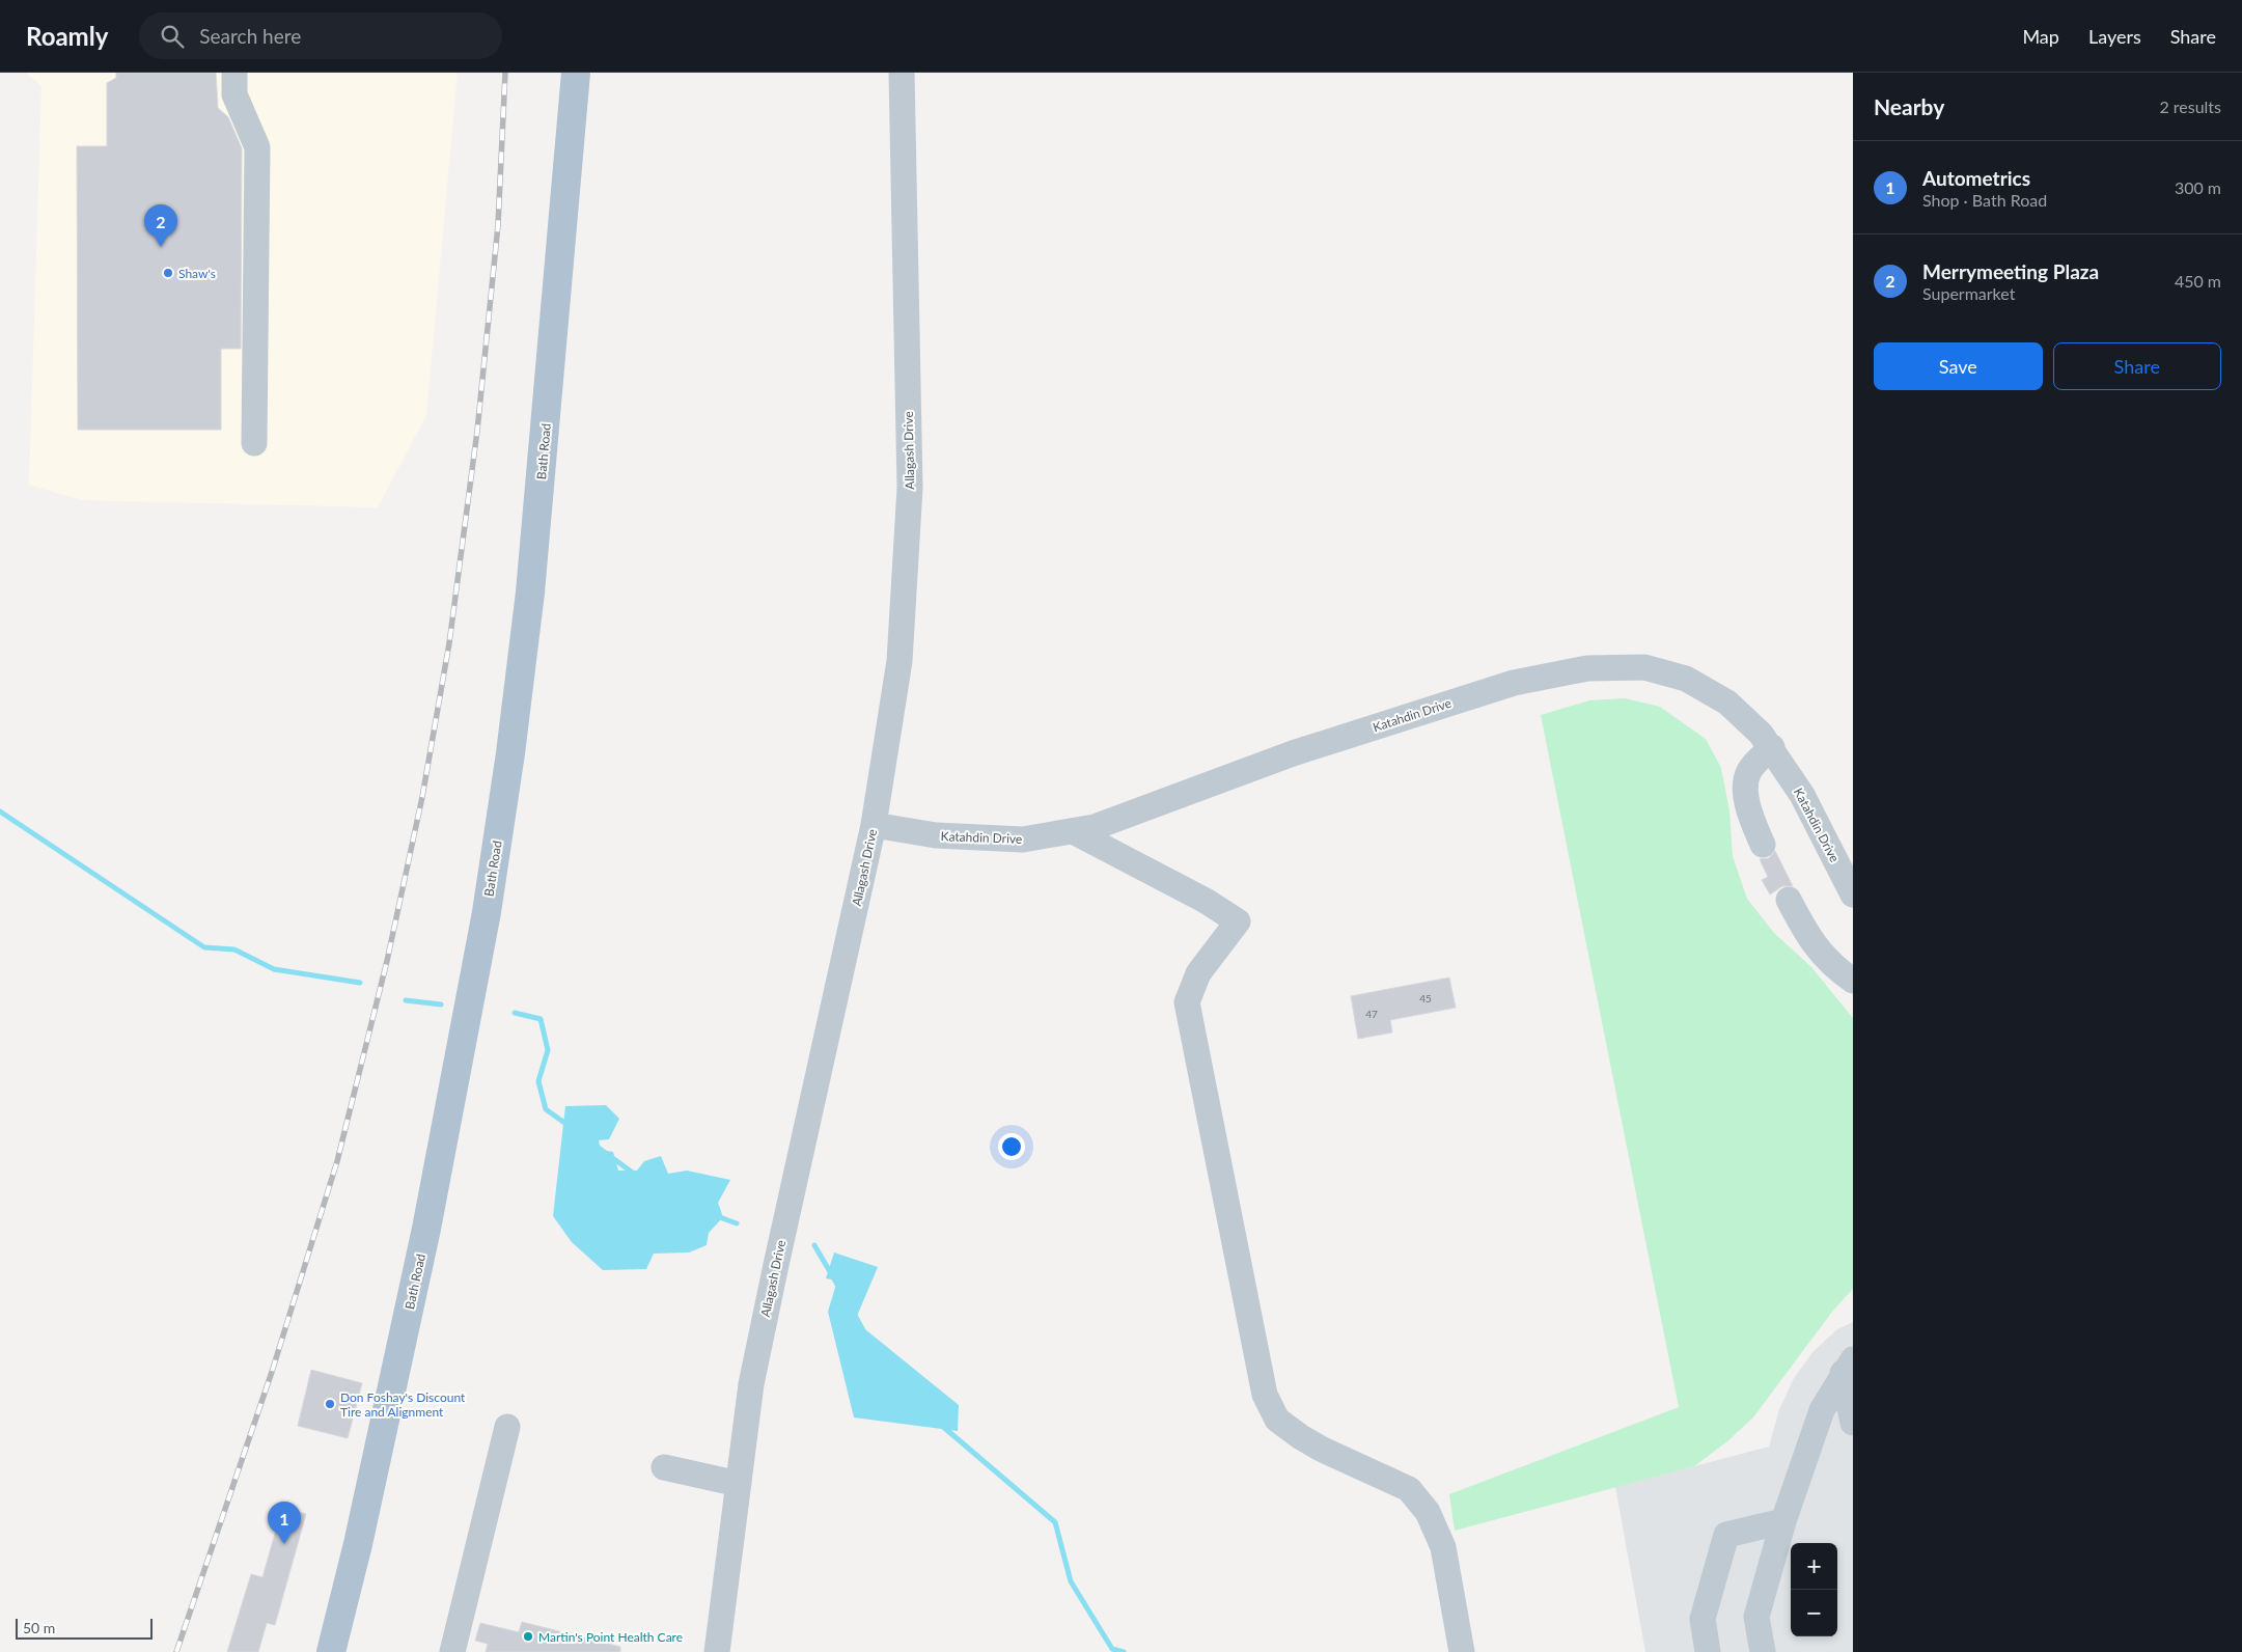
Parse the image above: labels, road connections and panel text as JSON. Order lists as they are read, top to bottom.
{
  "streets": {
    "main road": ["Bath Road"],
    "street": ["Allagash Drive", "Katahdin Drive"]
  },
  "crossings": [
    ["Allagash Drive", "Katahdin Drive"]
  ],
  "places": ["Shaw's", "Don Foshay's Discount Tire and Alignment", "Martin's Point Health Care"],
  "house_numbers": ["45", "47"],
  "scale_bar": "50 m",
  "page": {
    "header": "Roamly",
    "search": "Search here",
    "nav": ["Map", "Layers", "Share"],
    "heading": ["Nearby", "2 results"],
    "list": [
      {
        "mark": "1",
        "name": "Autometrics",
        "note": "Shop · Bath Road",
        "value": "300 m"
      },
      {
        "mark": "2",
        "name": "Merrymeeting Plaza",
        "note": "Supermarket",
        "value": "450 m"
      }
    ],
    "pins": ["2", "1"],
    "buttons": ["Save", "Share"],
    "map_buttons": ["+", "−"],
    "scale": "50 m"
  }
}
